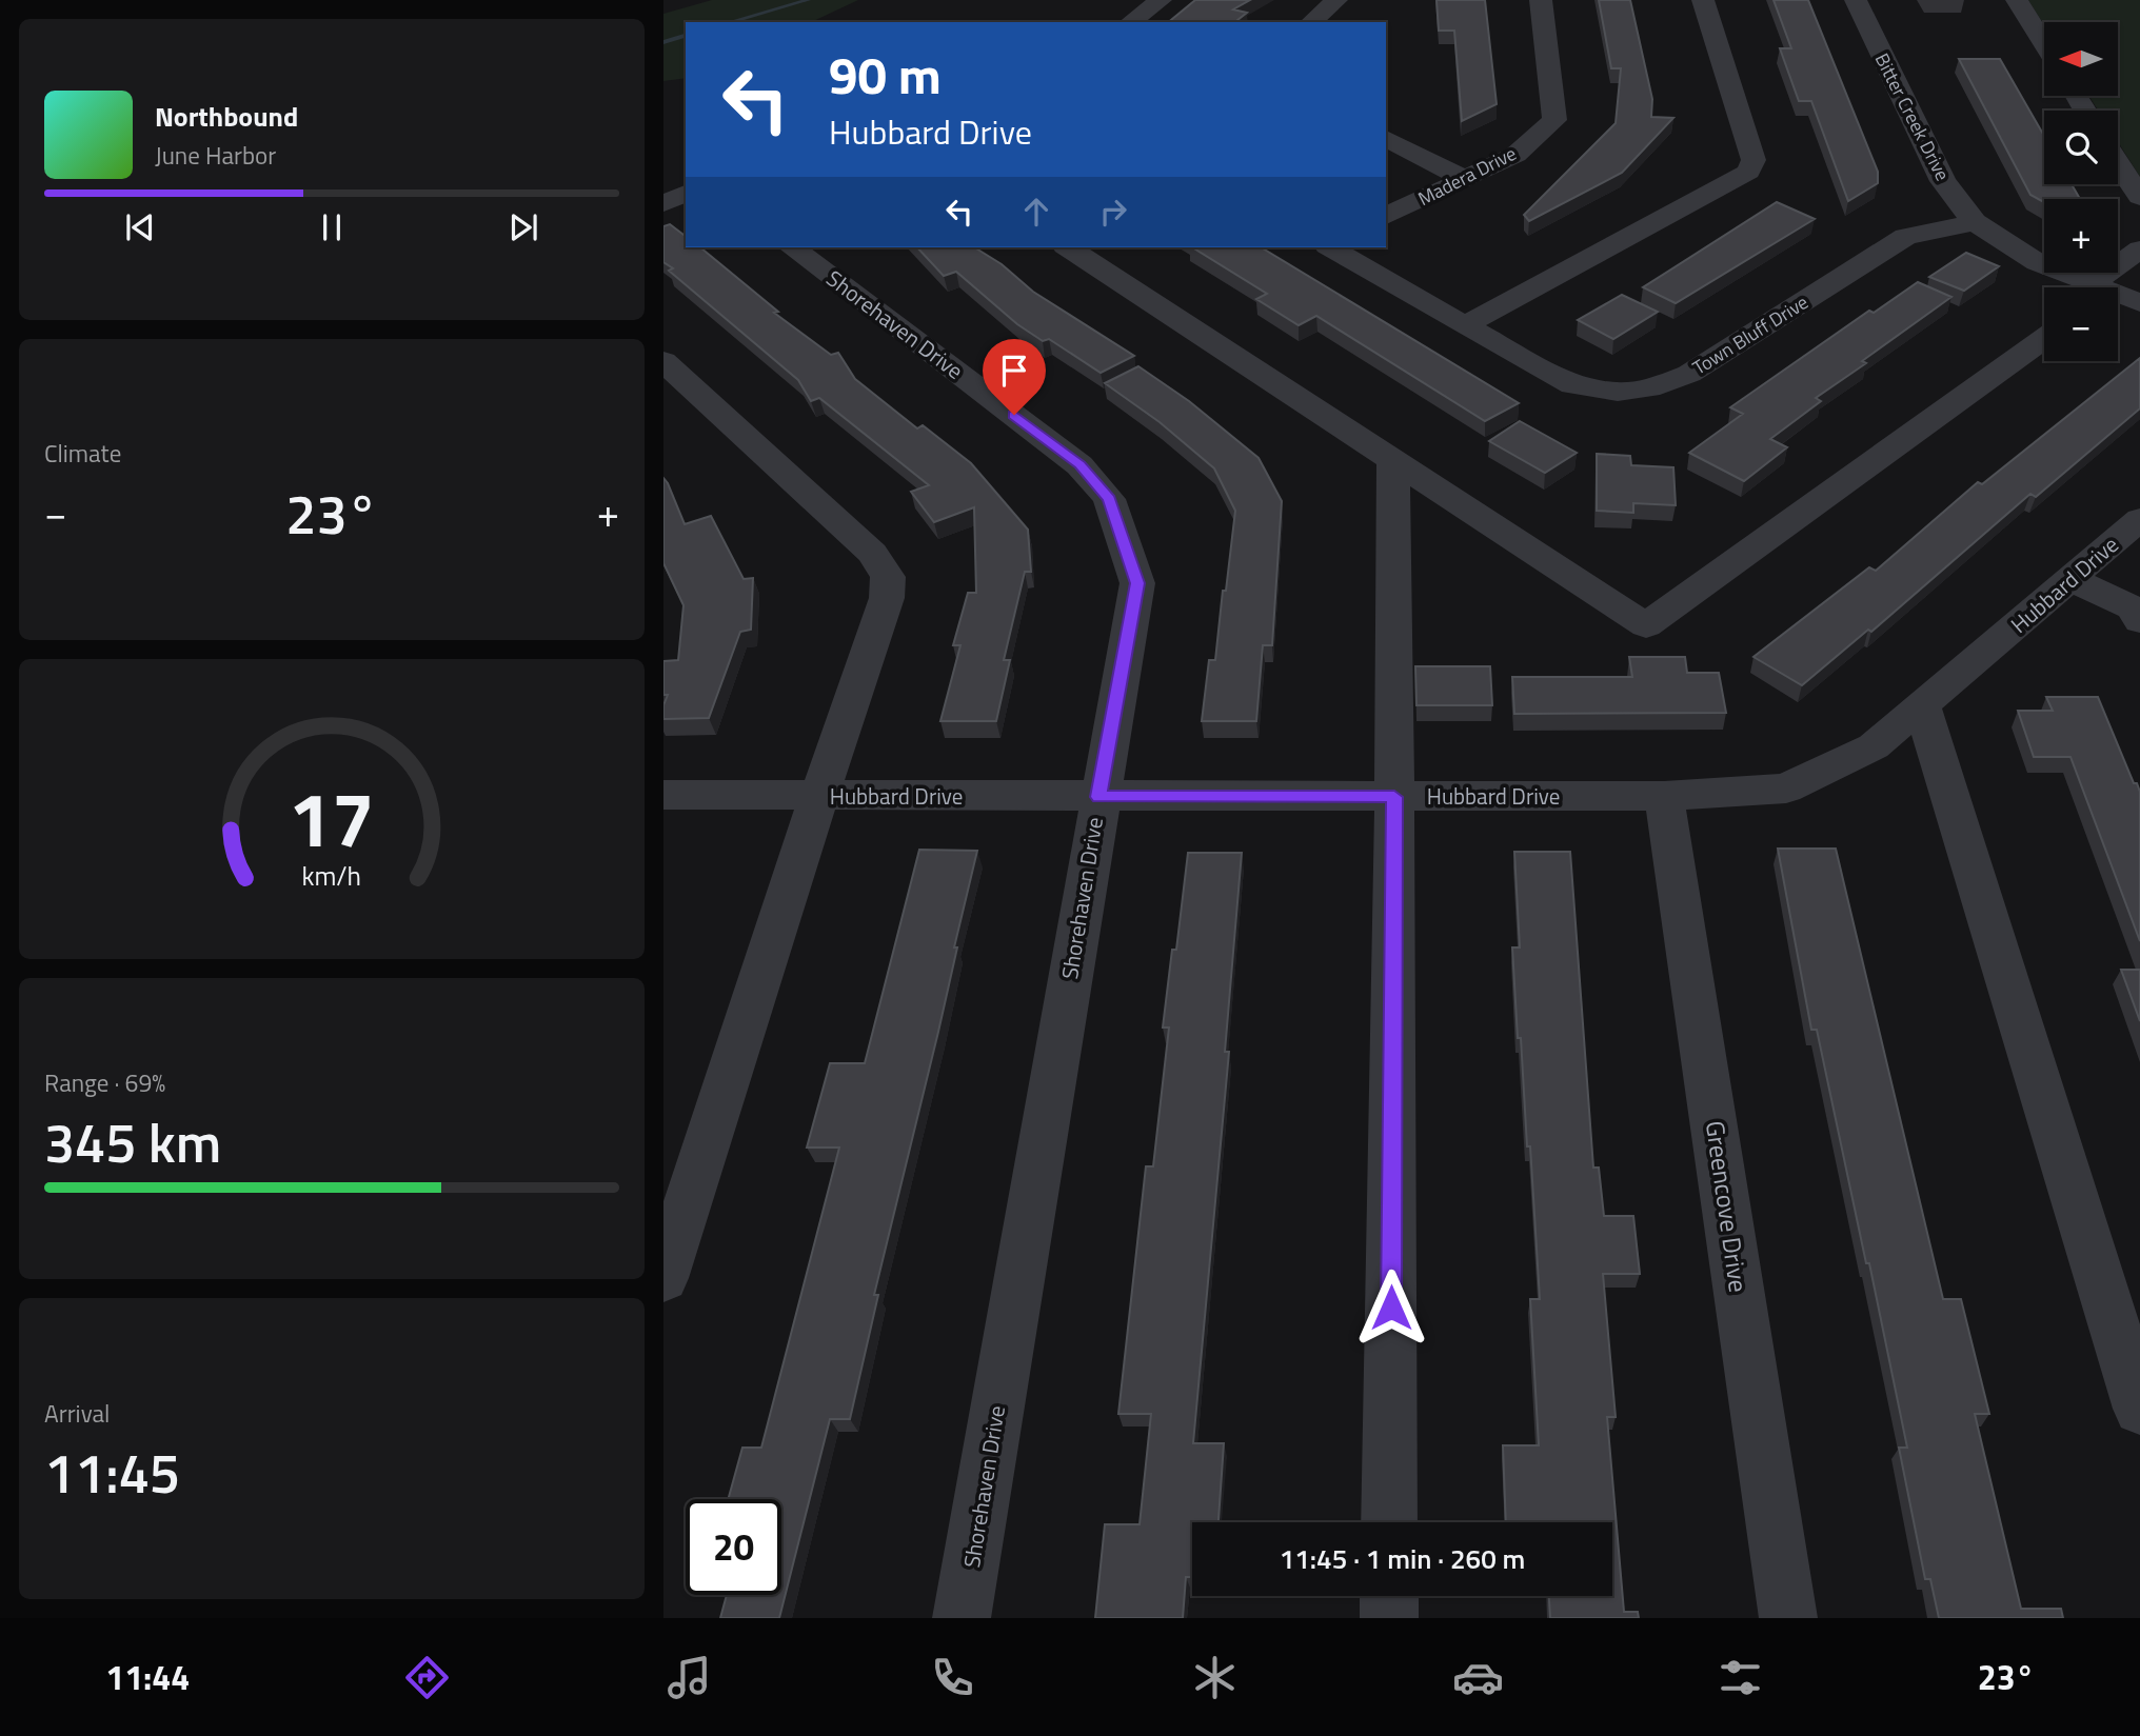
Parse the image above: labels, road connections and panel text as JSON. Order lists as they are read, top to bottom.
{
  "streets": {
    "street": [
      "Bitter Creek Drive",
      "Madera Drive",
      "Shorehaven Drive",
      "Town Bluff Drive",
      "Hubbard Drive",
      "Greencove Drive"
    ]
  },
  "crossings": [
    ["Bitter Creek Drive", "Town Bluff Drive"],
    ["Shorehaven Drive", "Hubbard Drive"],
    ["Hubbard Drive", "Greencove Drive"]
  ],
  "north": "left",
  "page": {
    "map_buttons": ["+", "−"],
    "turn": ["90 m", "Hubbard Drive"],
    "song": ["Northbound", "June Harbor"],
    "tile": [
      "Climate",
      ["Range · 69%", "345 km"],
      ["Arrival", "11:45"]
    ],
    "heat": ["−", "23°", "+"],
    "limit": "20",
    "trip": "11:45 · 1 min · 260 m",
    "tabs": ["11:44", "23°"],
    "gauge": ["17", "km/h"]
  }
}
